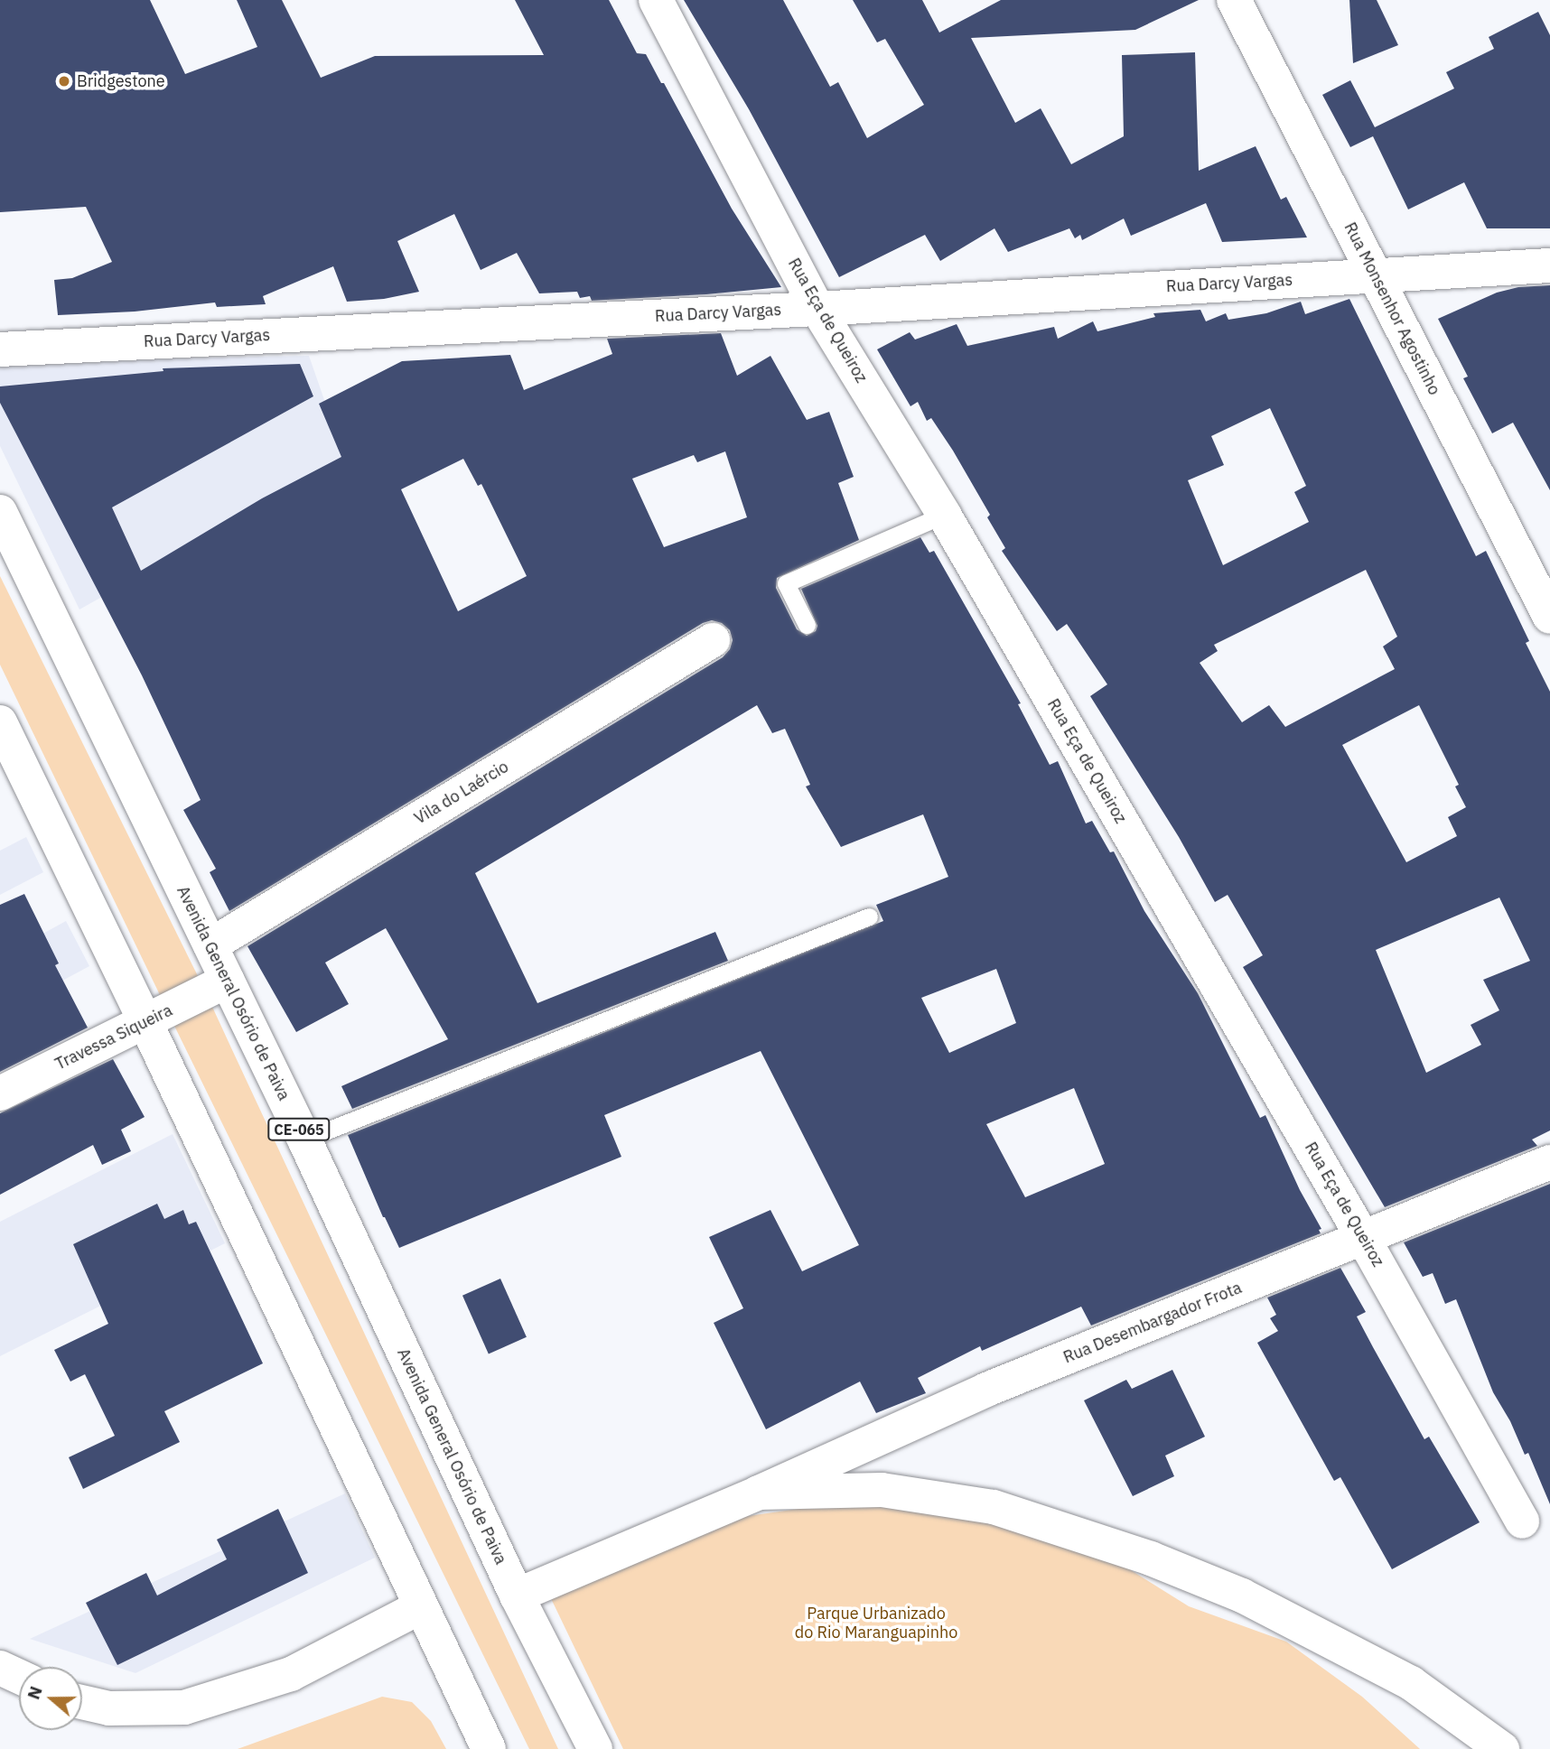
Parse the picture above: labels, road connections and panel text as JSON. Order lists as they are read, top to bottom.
{
  "streets": {
    "street": [
      "Rua Darcy Vargas",
      "Rua Monsenhor Agostinho",
      "Rua Eça de Queiroz",
      "Vila do Laércio",
      "Avenida General Osório de Paiva",
      "Travessa Siqueira",
      "CE-065",
      "Rua Desembargador Frota"
    ]
  },
  "crossings": [
    ["Rua Darcy Vargas", "Rua Monsenhor Agostinho"],
    ["Rua Darcy Vargas", "Rua Eça de Queiroz"],
    ["Rua Eça de Queiroz", "Rua Desembargador Frota"],
    ["Vila do Laércio", "Avenida General Osório de Paiva"],
    ["Avenida General Osório de Paiva", "Travessa Siqueira"],
    ["Avenida General Osório de Paiva", "Rua Desembargador Frota"]
  ],
  "parks": ["Parque Urbanizado do Rio Maranguapinho"],
  "places": ["Bridgestone"],
  "north": "left"
}
